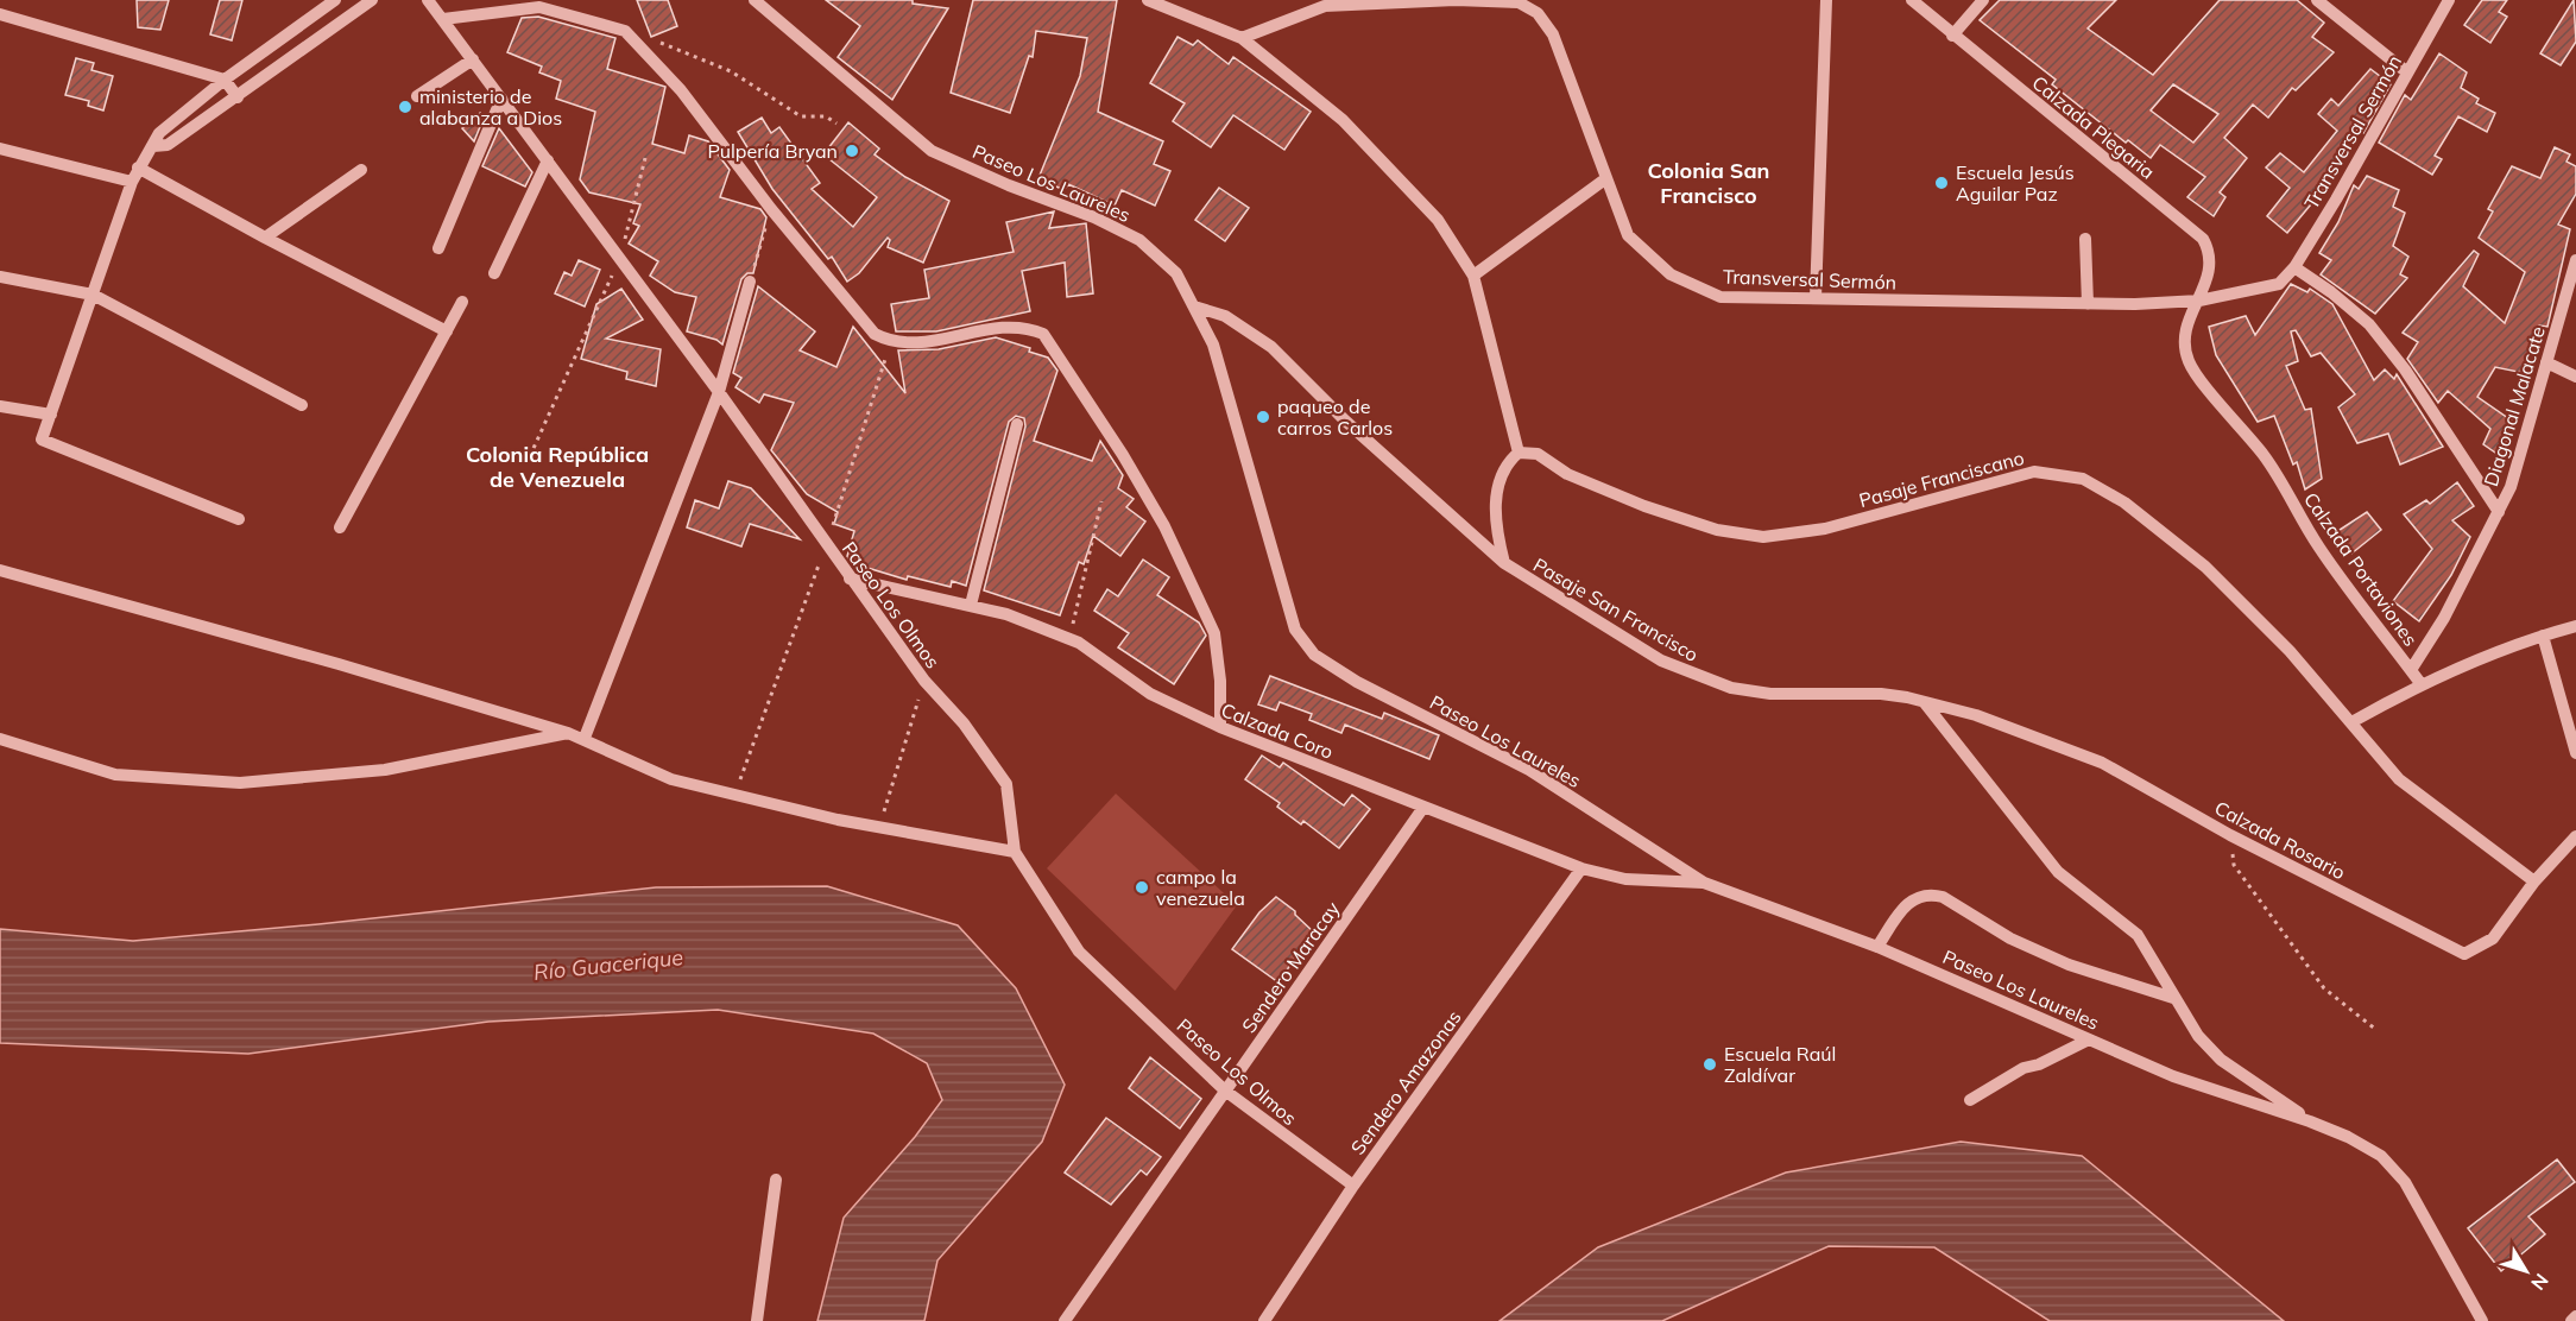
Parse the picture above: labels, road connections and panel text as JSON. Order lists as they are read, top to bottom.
{
  "streets": {
    "street": [
      "Calzada Plegaria",
      "Transversal Sermón",
      "Paseo Los Laureles",
      "Diagonal Malacate",
      "Pasaje Franciscano",
      "Calzada Portaviones",
      "Paseo Los Olmos",
      "Pasaje San Francisco",
      "Calzada Coro",
      "Calzada Rosario",
      "Sendero Maracay",
      "Sendero Amazonas"
    ]
  },
  "crossings": [
    ["Calzada Plegaria", "Transversal Sermón"],
    ["Calzada Plegaria", "Calzada Portaviones"],
    ["Transversal Sermón", "Calzada Portaviones"],
    ["Paseo Los Laureles", "Pasaje San Francisco"],
    ["Paseo Los Laureles", "Calzada Coro"],
    ["Diagonal Malacate", "Calzada Portaviones"],
    ["Pasaje Franciscano", "Calzada Rosario"],
    ["Paseo Los Olmos", "Calzada Coro"],
    ["Paseo Los Olmos", "Sendero Maracay"],
    ["Paseo Los Olmos", "Sendero Amazonas"],
    ["Pasaje San Francisco", "Calzada Rosario"],
    ["Calzada Coro", "Sendero Maracay"],
    ["Calzada Coro", "Sendero Amazonas"]
  ],
  "districts": ["Colonia San Francisco", "Colonia República de Venezuela"],
  "water": ["Río Guacerique"],
  "places": [
    "ministerio de alabanza a Dios",
    "Pulpería Bryan",
    "Escuela Jesús Aguilar Paz",
    "paqueo de carros Carlos",
    "campo la venezuela",
    "Escuela Raúl Zaldívar"
  ],
  "north": "bottom right"
}
